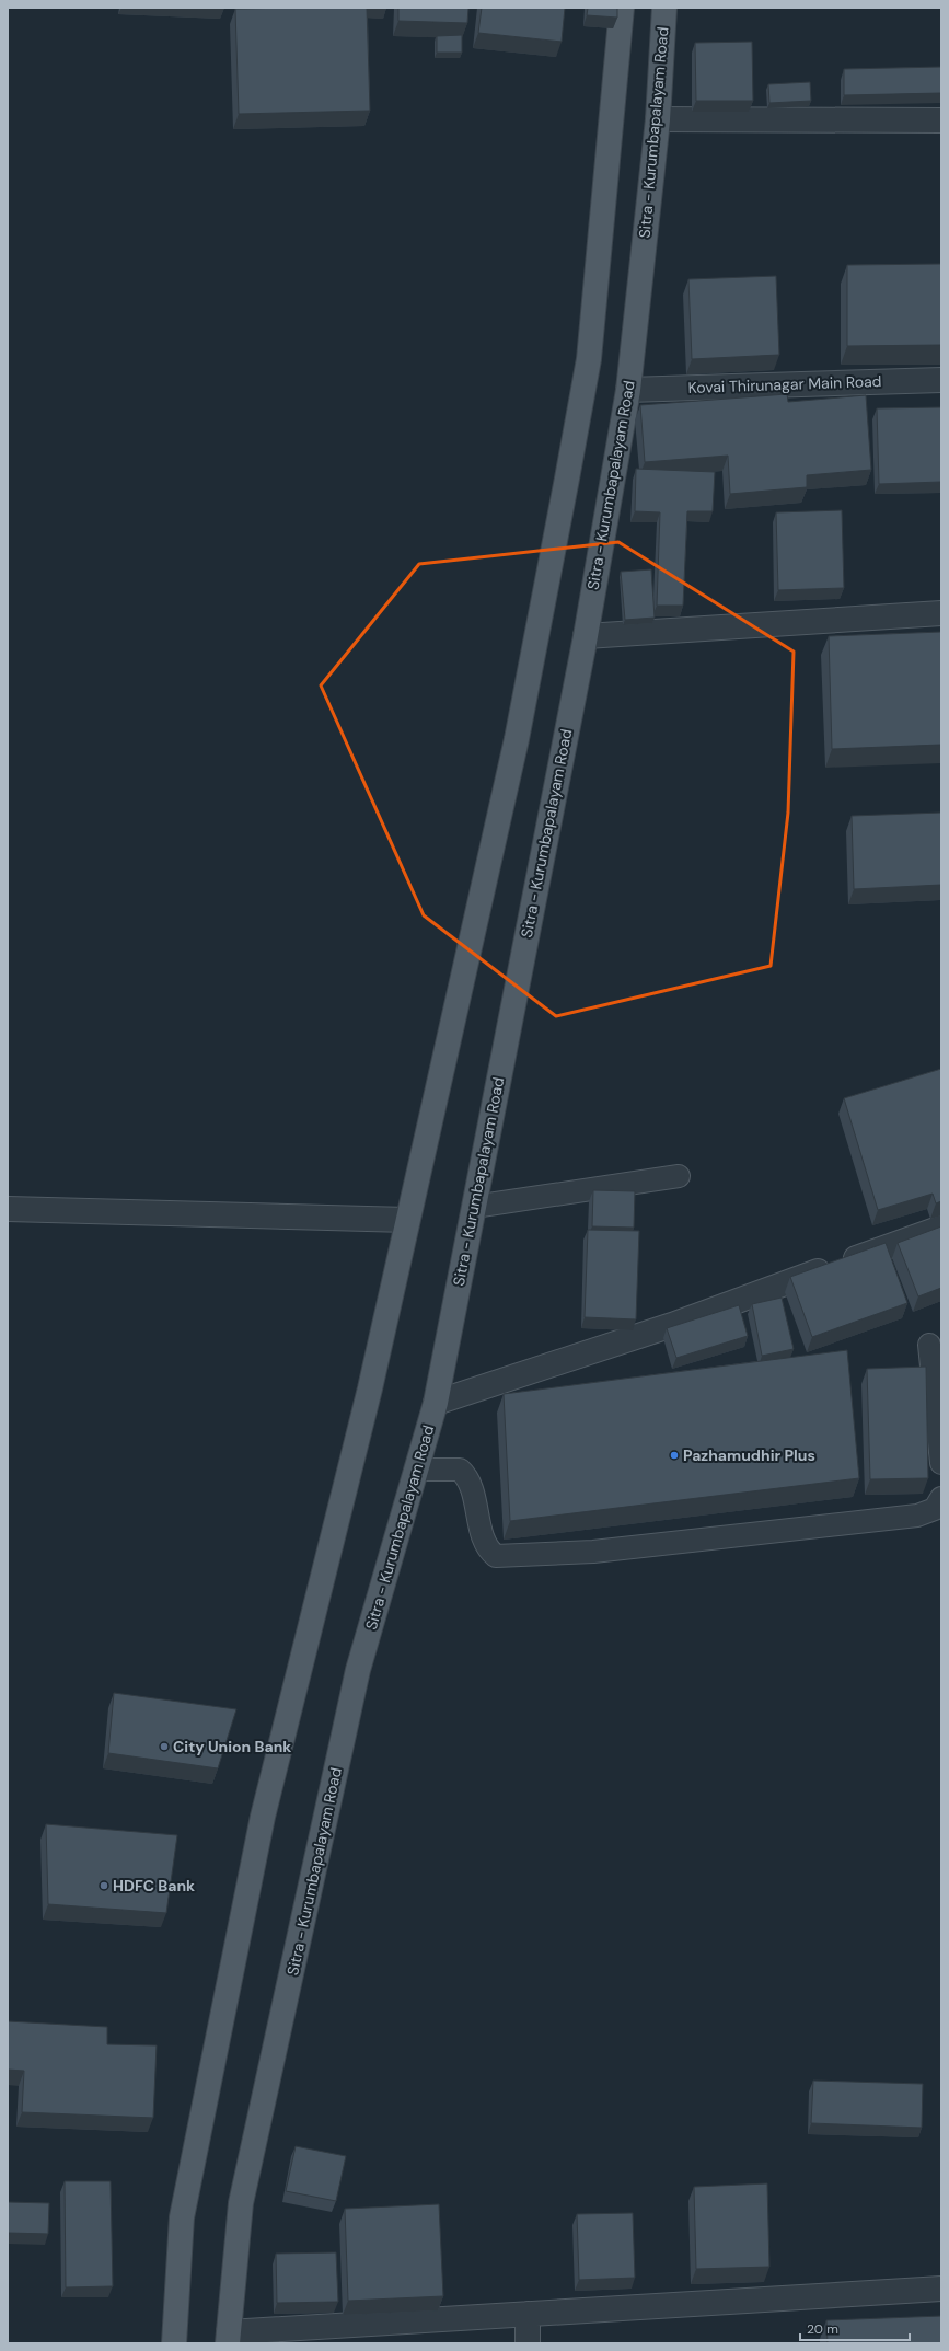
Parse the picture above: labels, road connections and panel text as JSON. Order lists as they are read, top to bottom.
{
  "streets": {
    "main road": ["Sitra - Kurumbapalayam Road"],
    "street": ["Kovai Thirunagar Main Road"]
  },
  "crossings": [
    ["Sitra - Kurumbapalayam Road", "Kovai Thirunagar Main Road"]
  ],
  "places": ["Pazhamudhir Plus", "City Union Bank", "HDFC Bank"],
  "scale_bar": "20 m"
}
